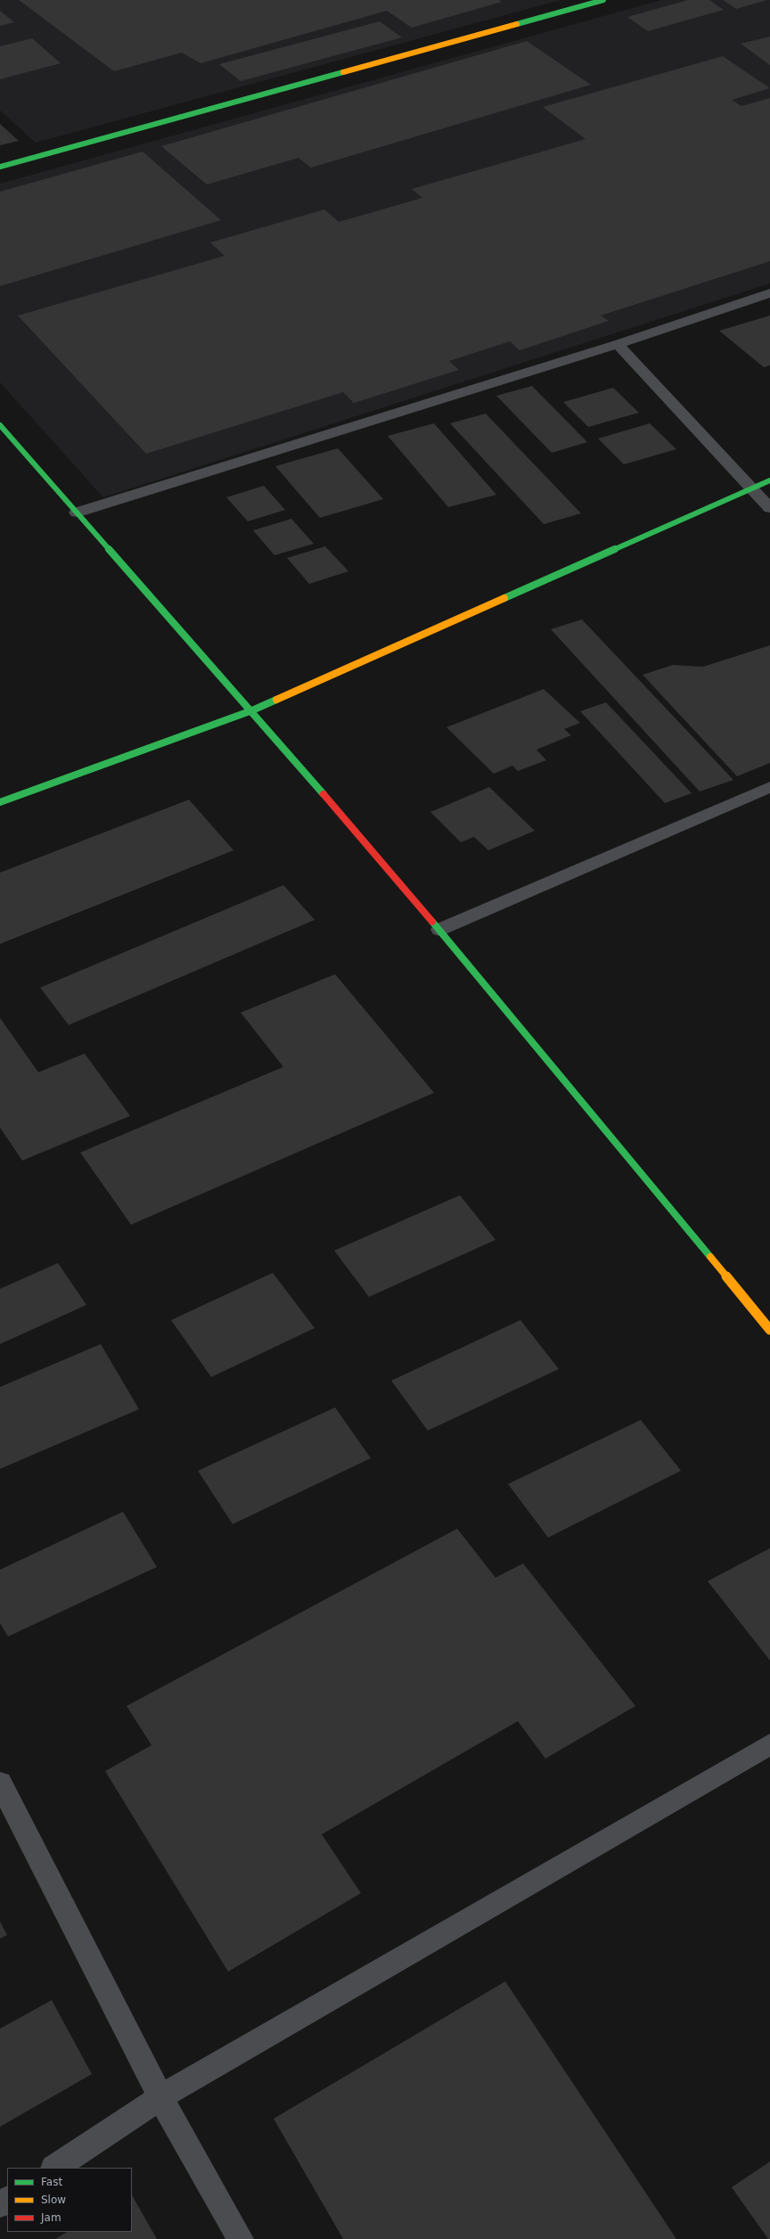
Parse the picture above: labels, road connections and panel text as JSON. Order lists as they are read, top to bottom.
{
  "legend": ["Fast", "Slow", "Jam"]
}
